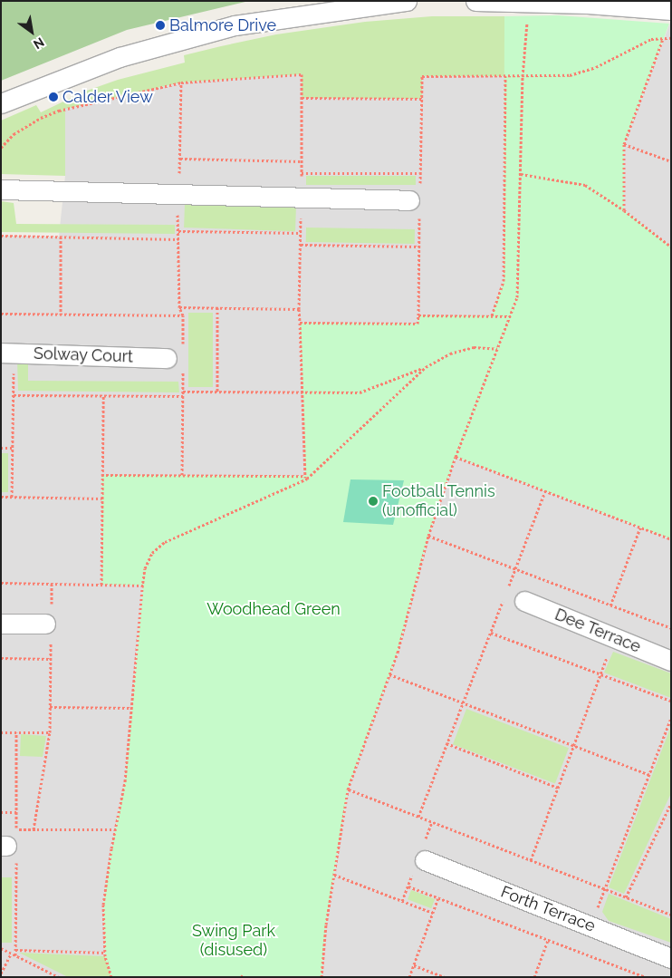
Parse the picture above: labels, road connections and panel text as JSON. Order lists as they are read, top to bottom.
{
  "streets": {
    "street": ["Solway Court", "Dee Terrace", "Forth Terrace"]
  },
  "parks": ["Woodhead Green", "Swing Park (disused)"],
  "places": ["Balmore Drive", "Calder View", "Football Tennis (unofficial)"],
  "north": "bottom right"
}
